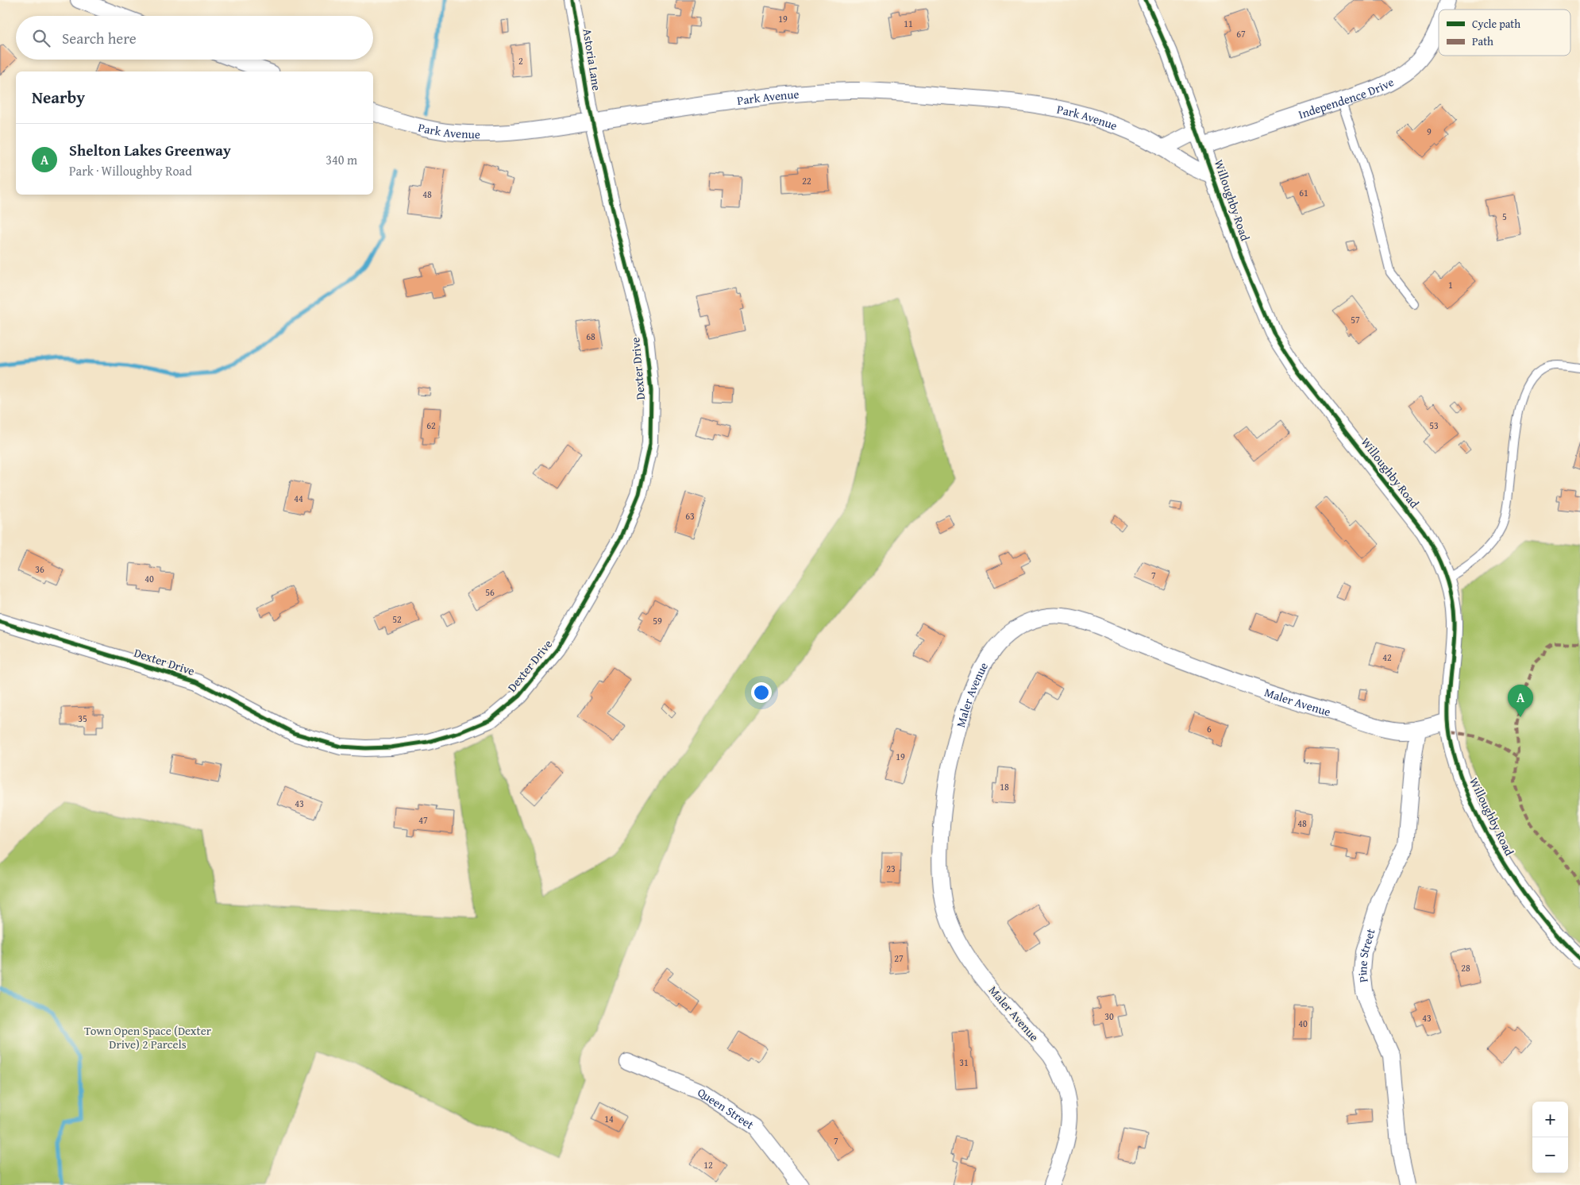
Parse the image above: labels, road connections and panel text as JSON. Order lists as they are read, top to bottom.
{
  "streets": {
    "street": [
      "Astoria Lane",
      "Independence Drive",
      "Park Avenue",
      "Willoughby Road",
      "Dexter Drive",
      "Maler Avenue",
      "Pine Street",
      "Queen Street"
    ]
  },
  "crossings": [
    ["Astoria Lane", "Park Avenue"],
    ["Astoria Lane", "Dexter Drive"],
    ["Independence Drive", "Willoughby Road"],
    ["Park Avenue", "Willoughby Road"],
    ["Park Avenue", "Dexter Drive"],
    ["Willoughby Road", "Maler Avenue"],
    ["Maler Avenue", "Pine Street"]
  ],
  "parks": ["Town Open Space (Dexter Drive) 2 Parcels"],
  "house_numbers": [
    "19",
    "11",
    "67",
    "2",
    "9",
    "22",
    "61",
    "48",
    "5",
    "1",
    "57",
    "68",
    "62",
    "53",
    "44",
    "63",
    "36",
    "7",
    "40",
    "56",
    "52",
    "59",
    "42",
    "35",
    "6",
    "19",
    "18",
    "43",
    "47",
    "48",
    "23",
    "27",
    "28",
    "30",
    "43",
    "40",
    "31",
    "14",
    "7",
    "12"
  ],
  "legend": ["Cycle path", "Path"],
  "page": {
    "search": "Search here",
    "heading": "Nearby",
    "list": [
      {
        "mark": "A",
        "name": "Shelton Lakes Greenway",
        "note": "Park · Willoughby Road",
        "value": "340 m"
      }
    ],
    "pins": "A",
    "map_buttons": ["+", "−"]
  }
}
